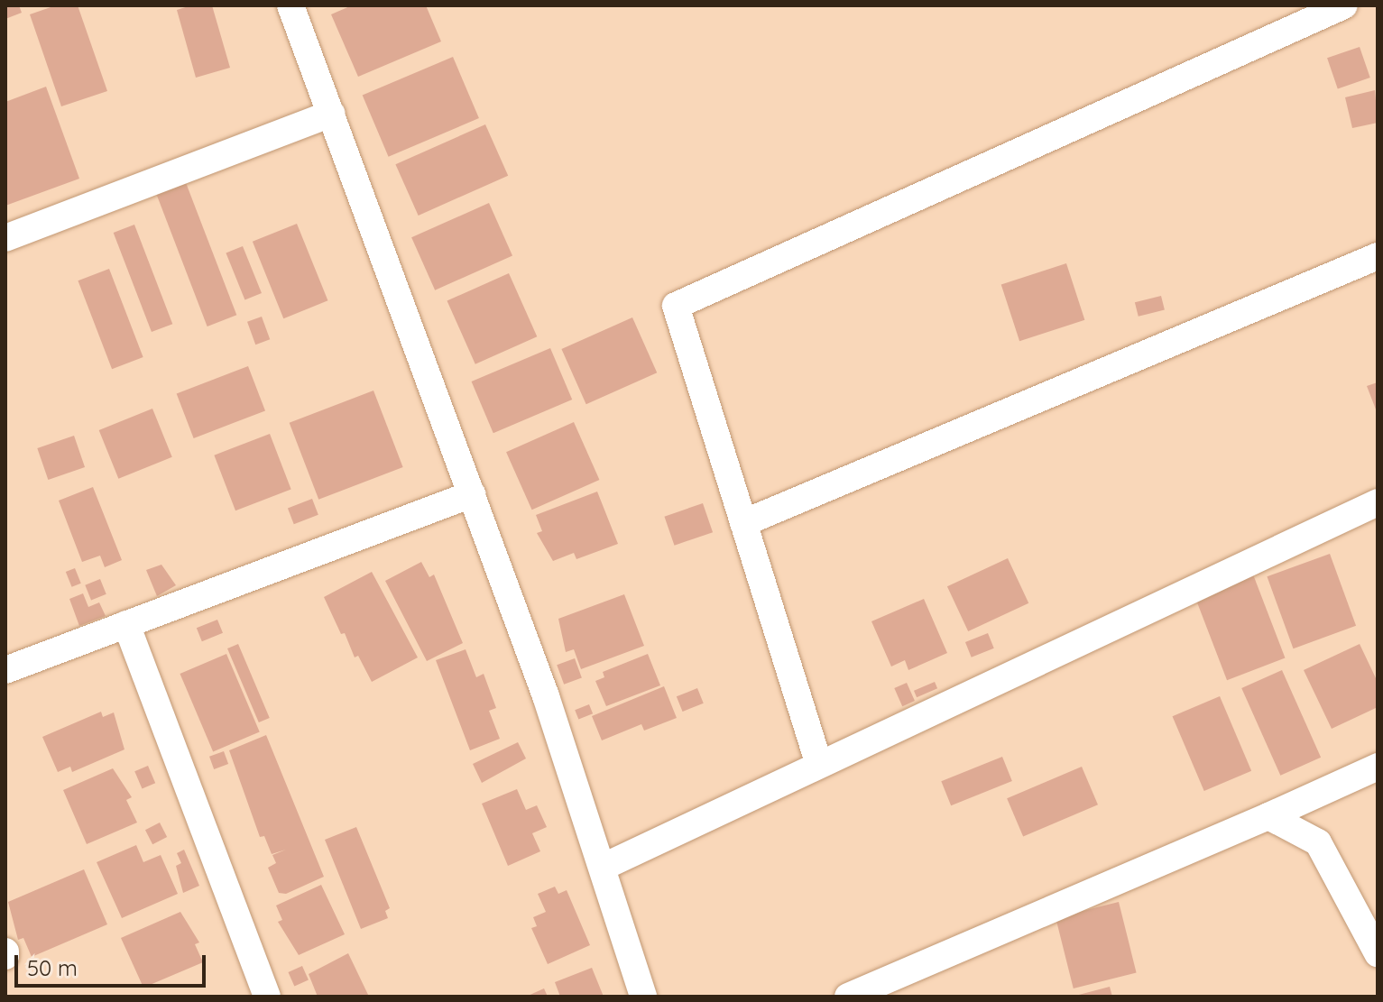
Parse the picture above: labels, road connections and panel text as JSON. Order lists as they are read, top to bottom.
{
  "scale_bar": "50 m"
}
